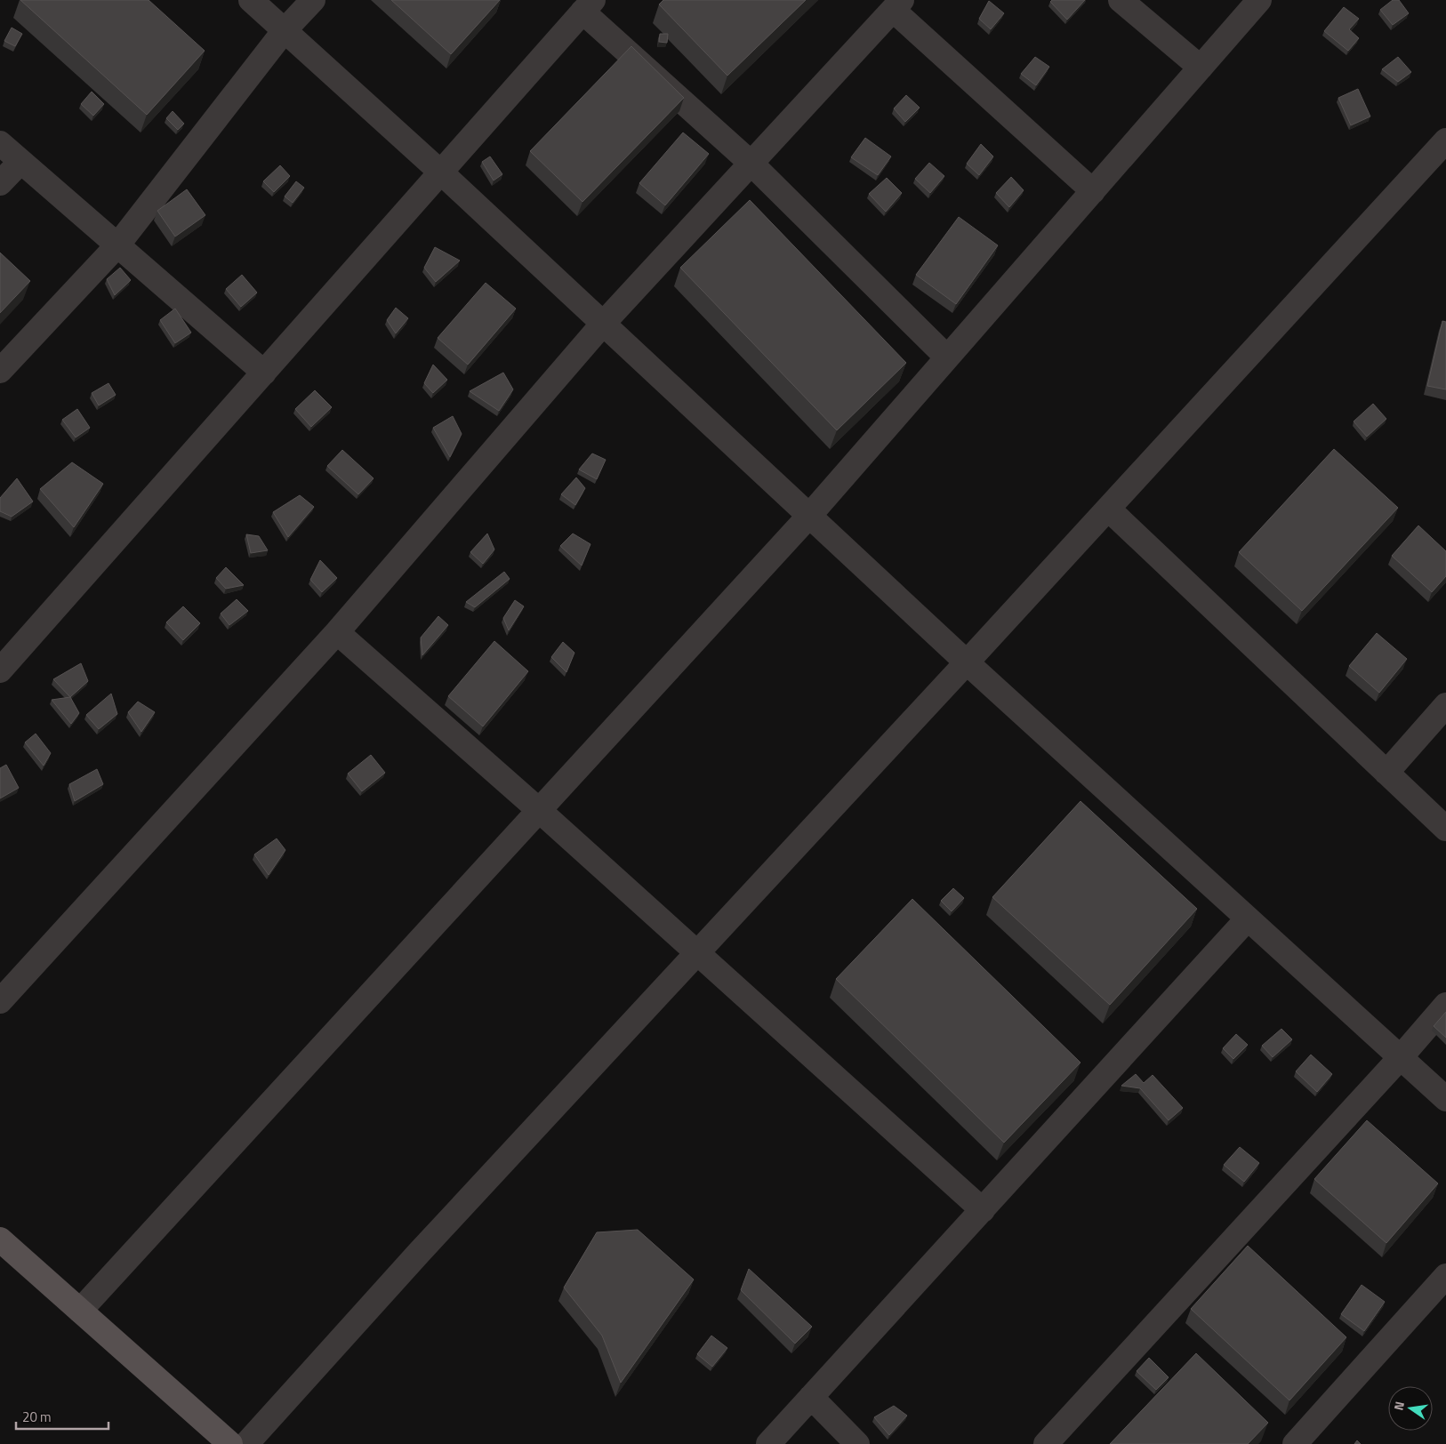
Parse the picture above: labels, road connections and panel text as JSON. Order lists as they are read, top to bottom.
{
  "scale_bar": "20 m",
  "north": "left"
}
